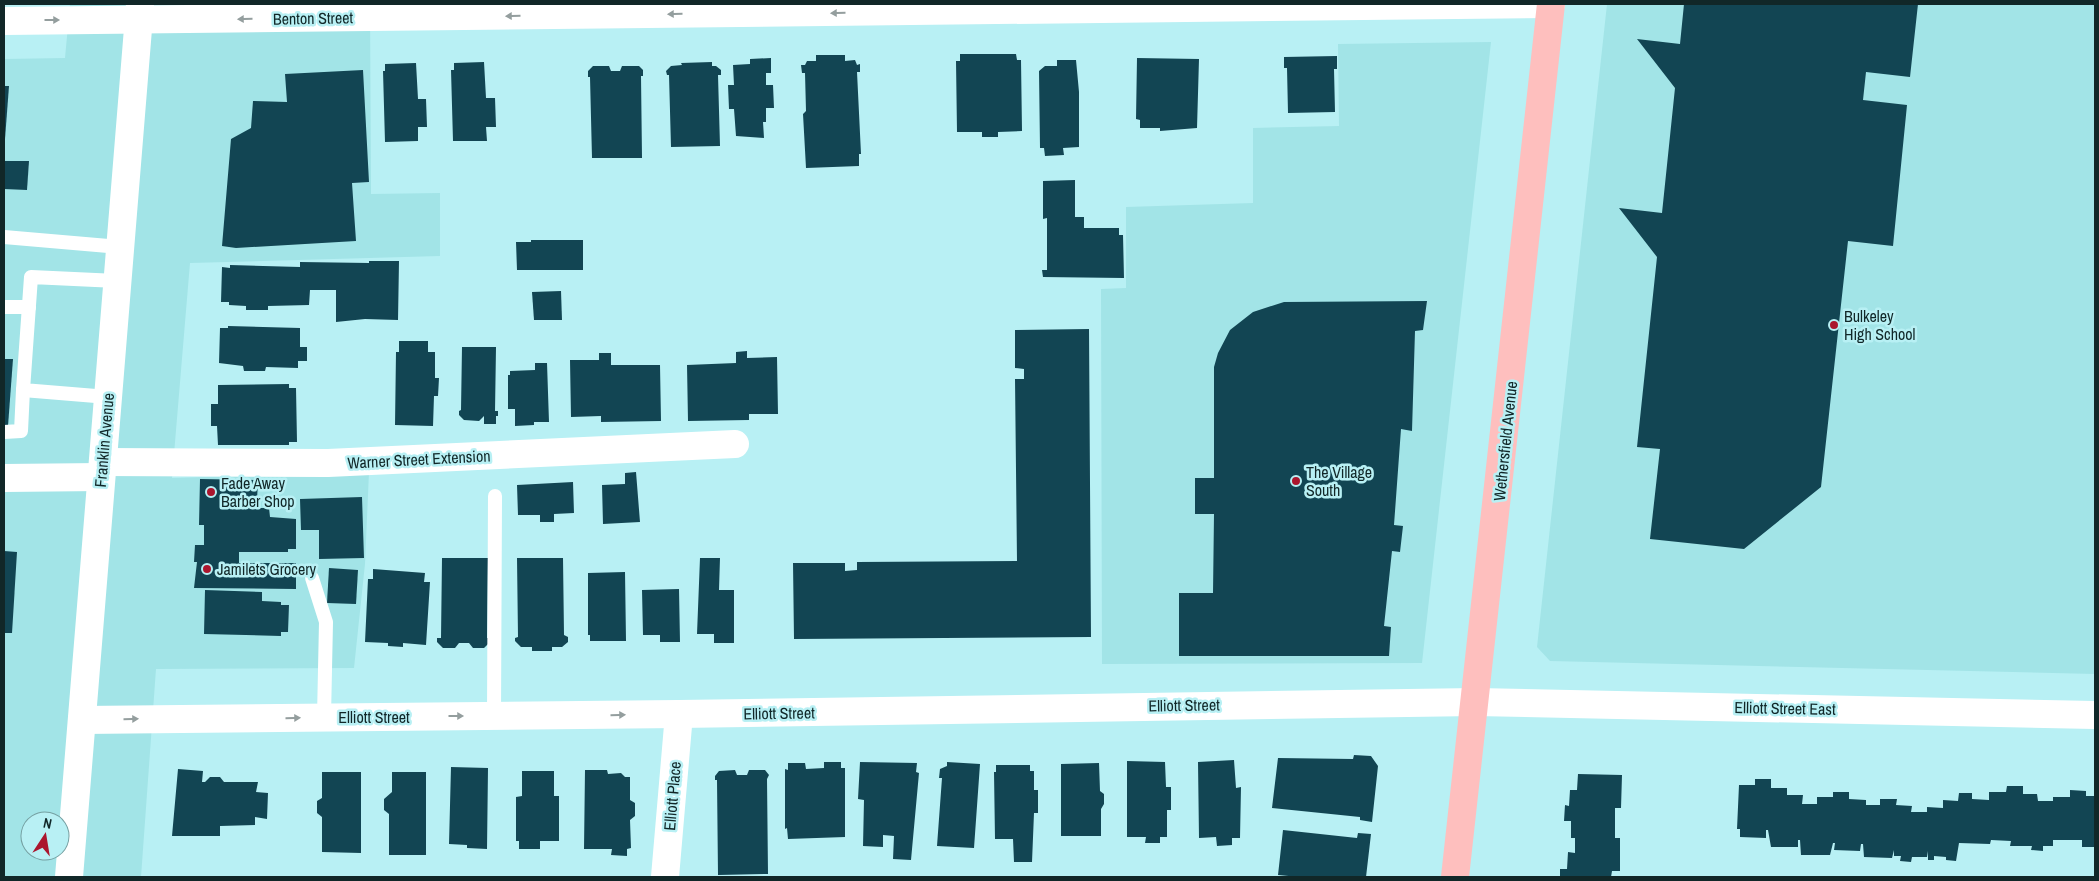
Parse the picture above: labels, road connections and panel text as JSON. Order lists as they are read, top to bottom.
{
  "streets": {
    "main road": ["Wethersfield Avenue"],
    "street": [
      "Benton Street",
      "Franklin Avenue",
      "Warner Street Extension",
      "Elliott Street",
      "Elliott Street East",
      "Elliott Place"
    ]
  },
  "crossings": [
    ["Benton Street", "Franklin Avenue"],
    ["Benton Street", "Wethersfield Avenue"],
    ["Franklin Avenue", "Warner Street Extension"],
    ["Franklin Avenue", "Elliott Street"],
    ["Wethersfield Avenue", "Elliott Street"],
    ["Wethersfield Avenue", "Elliott Street East"],
    ["Elliott Street", "Elliott Street East"],
    ["Elliott Street", "Elliott Place"]
  ],
  "one_way": ["Benton Street", "Elliott Street"],
  "places": [
    "Bulkeley High School",
    "The Village South",
    "Fade Away Barber Shop",
    "Jamilets Grocery"
  ],
  "north": "top"
}
